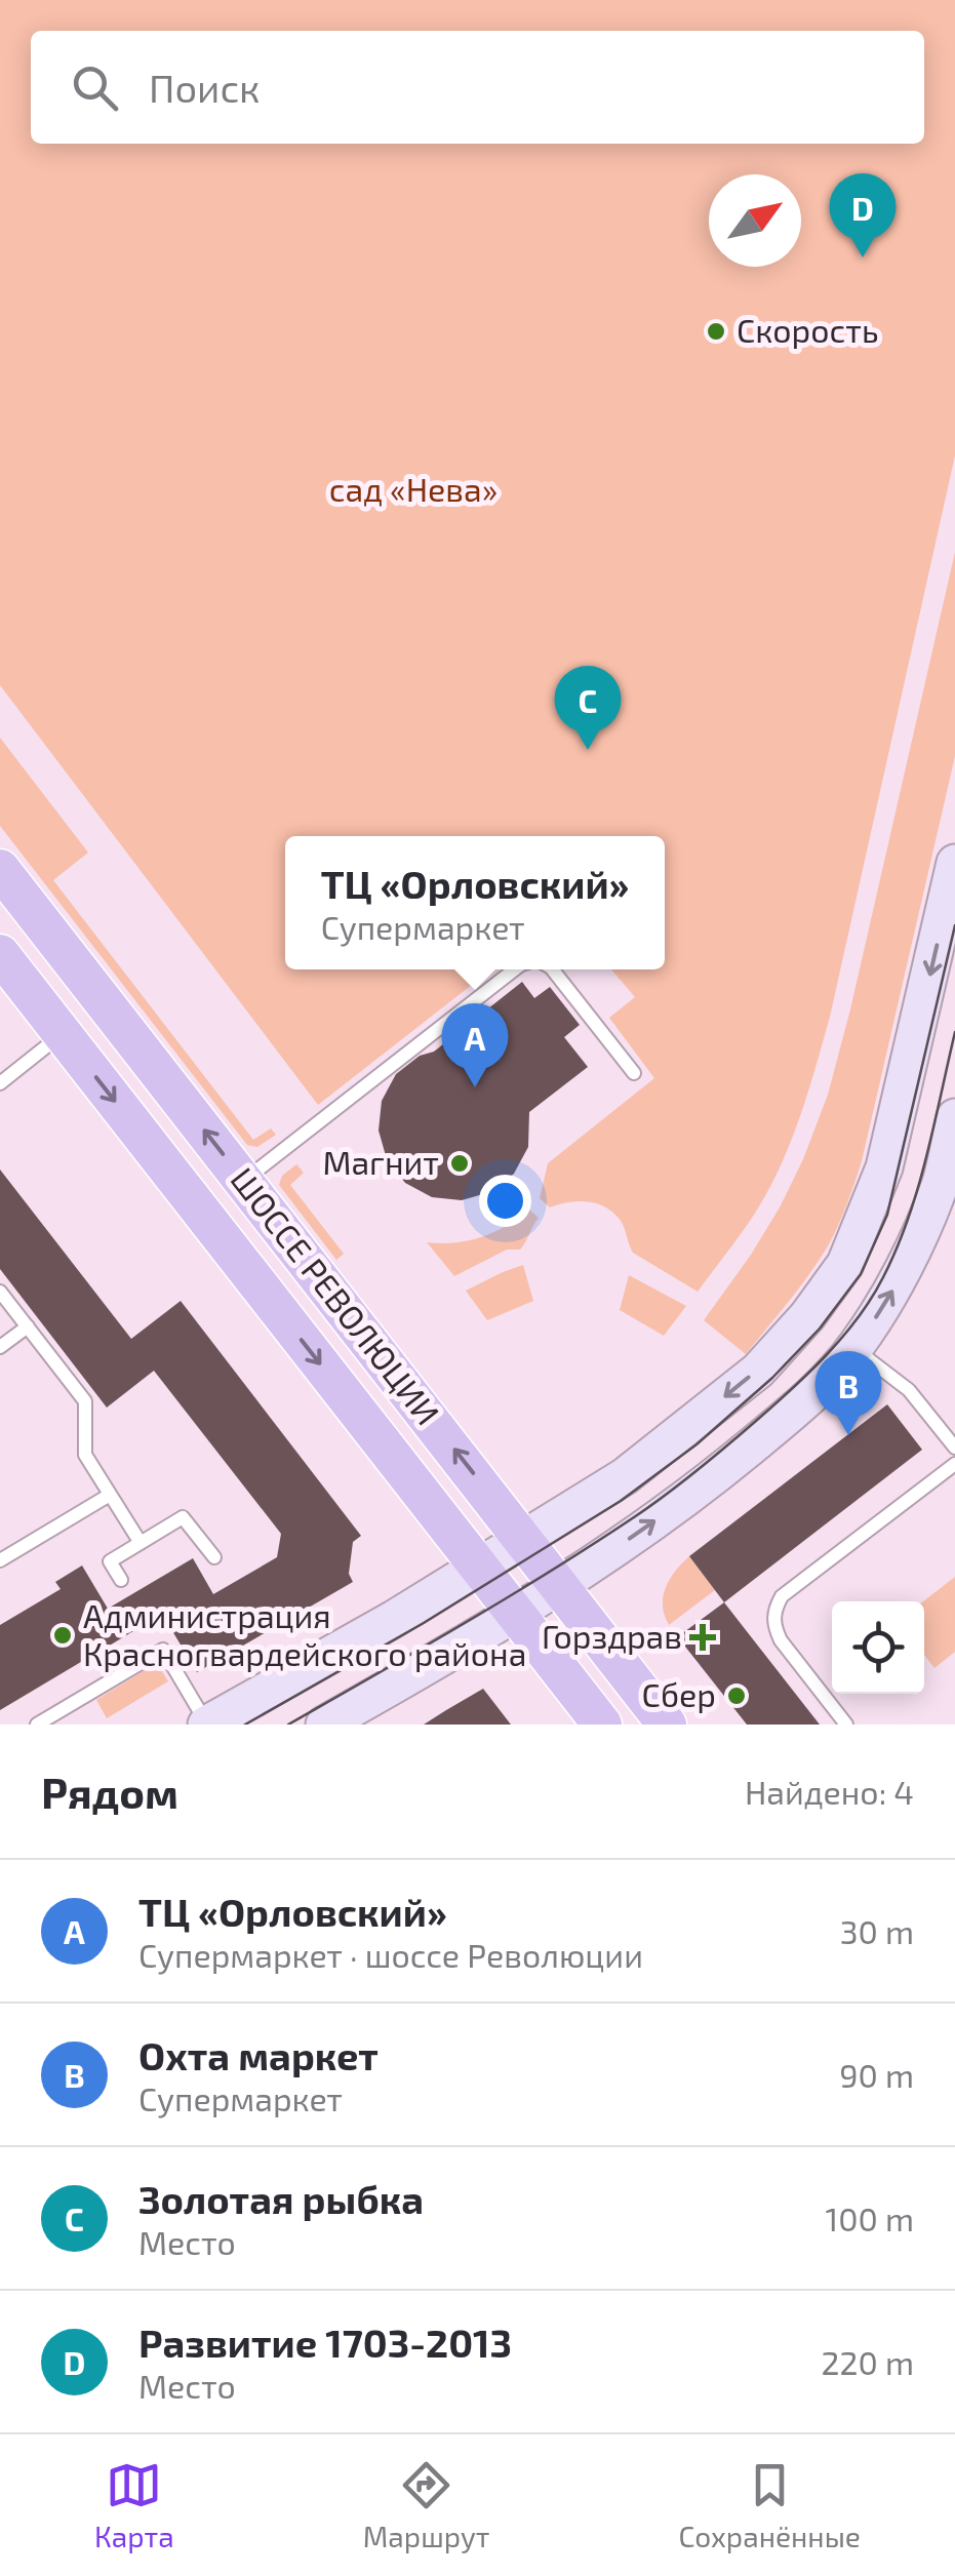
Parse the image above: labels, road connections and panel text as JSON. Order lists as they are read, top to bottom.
{
  "streets": {
    "main road": ["ШОССЕ РЕВОЛЮЦИИ"]
  },
  "parks": ["сад «Нева»"],
  "places": {
    "other": [
      "Скорость",
      "Магнит",
      "Администрация Красногвардейского района",
      "Сбер"
    ],
    "health": ["Горздрав"]
  },
  "north": "top right",
  "page": {
    "search": "Поиск",
    "pins": [
      "D",
      "C",
      "A",
      "B"
    ],
    "popup": ["ТЦ «Орловский»", "Супермаркет"],
    "heading": ["Рядом", "Найдено: 4"],
    "list": [
      {
        "mark": "A",
        "name": "ТЦ «Орловский»",
        "note": "Супермаркет · шоссе Революции",
        "value": "30 m"
      },
      {
        "mark": "B",
        "name": "Охта маркет",
        "note": "Супермаркет",
        "value": "90 m"
      },
      {
        "mark": "C",
        "name": "Золотая рыбка",
        "note": "Место",
        "value": "100 m"
      },
      {
        "mark": "D",
        "name": "Развитие 1703-2013",
        "note": "Место",
        "value": "220 m"
      }
    ],
    "nav": ["Карта", "Маршрут", "Сохранённые"]
  }
}
